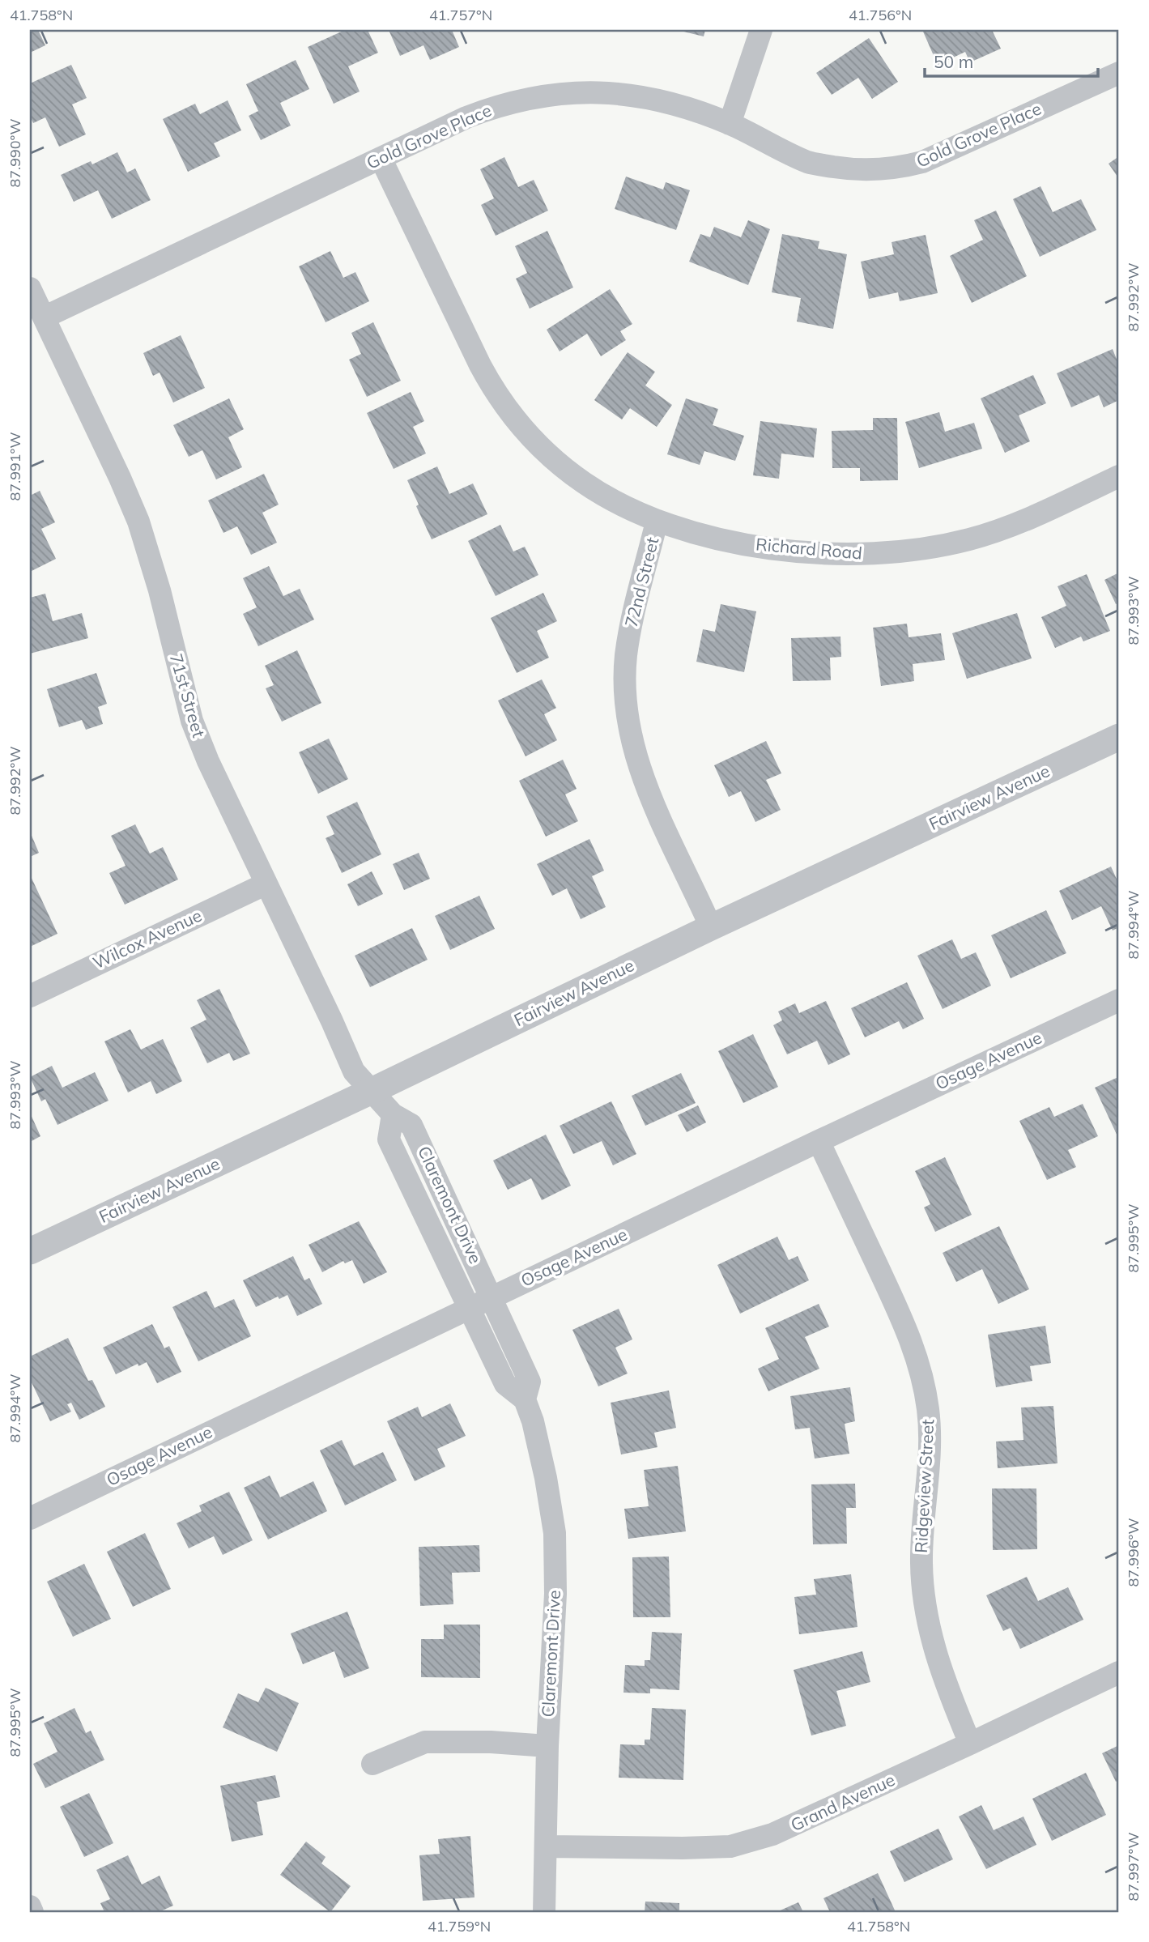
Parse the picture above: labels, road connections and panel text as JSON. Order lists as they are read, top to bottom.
{
  "streets": {
    "street": [
      "Gold Grove Place",
      "Richard Road",
      "72nd Street",
      "71st Street",
      "Fairview Avenue",
      "Wilcox Avenue",
      "Osage Avenue",
      "Claremont Drive",
      "Ridgeview Street",
      "Grand Avenue"
    ]
  },
  "crossings": [
    ["Gold Grove Place", "72nd Street"],
    ["Gold Grove Place", "71st Street"],
    ["Richard Road", "72nd Street"],
    ["72nd Street", "Fairview Avenue"],
    ["71st Street", "Fairview Avenue"],
    ["71st Street", "Wilcox Avenue"],
    ["71st Street", "Claremont Drive"],
    ["Fairview Avenue", "Claremont Drive"],
    ["Osage Avenue", "Claremont Drive"],
    ["Osage Avenue", "Ridgeview Street"],
    ["Claremont Drive", "Grand Avenue"],
    ["Ridgeview Street", "Grand Avenue"]
  ],
  "scale_bar": "50 m",
  "coordinates": [
    "41.758°N",
    "41.757°N",
    "41.756°N",
    "87.990°W",
    "87.992°W",
    "87.991°W",
    "87.993°W",
    "87.994°W",
    "87.995°W",
    "87.996°W",
    "87.997°W",
    "41.759°N"
  ]
}
